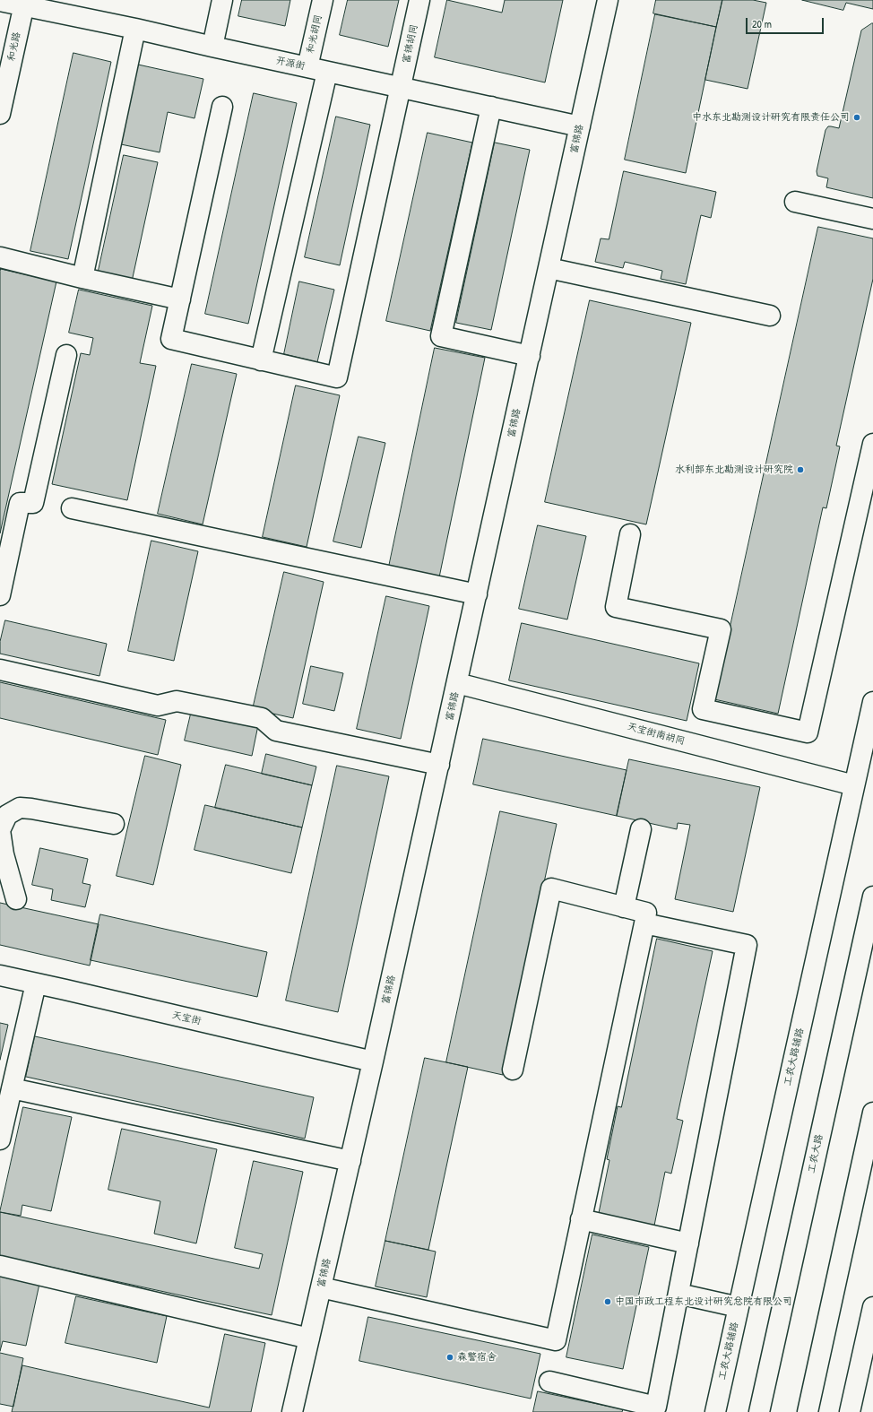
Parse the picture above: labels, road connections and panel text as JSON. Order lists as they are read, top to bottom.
{
  "streets": {
    "street": [
      "和光胡同",
      "富锦胡同",
      "和光路",
      "开源街",
      "富锦路",
      "天宝街南胡同",
      "天宝街",
      "工农大路辅路",
      "工农大路"
    ]
  },
  "crossings": [
    ["和光胡同", "开源街"],
    ["富锦胡同", "开源街"],
    ["和光路", "开源街"],
    ["开源街", "富锦路"],
    ["富锦路", "天宝街南胡同"],
    ["富锦路", "天宝街"],
    ["天宝街南胡同", "工农大路辅路"]
  ],
  "places": [
    "中水东北勘测设计研究有限责任公司",
    "水利部东北勘测设计研究院",
    "中国市政工程东北设计研究总院有限公司",
    "森警宿舍"
  ],
  "scale_bar": "20 m"
}
